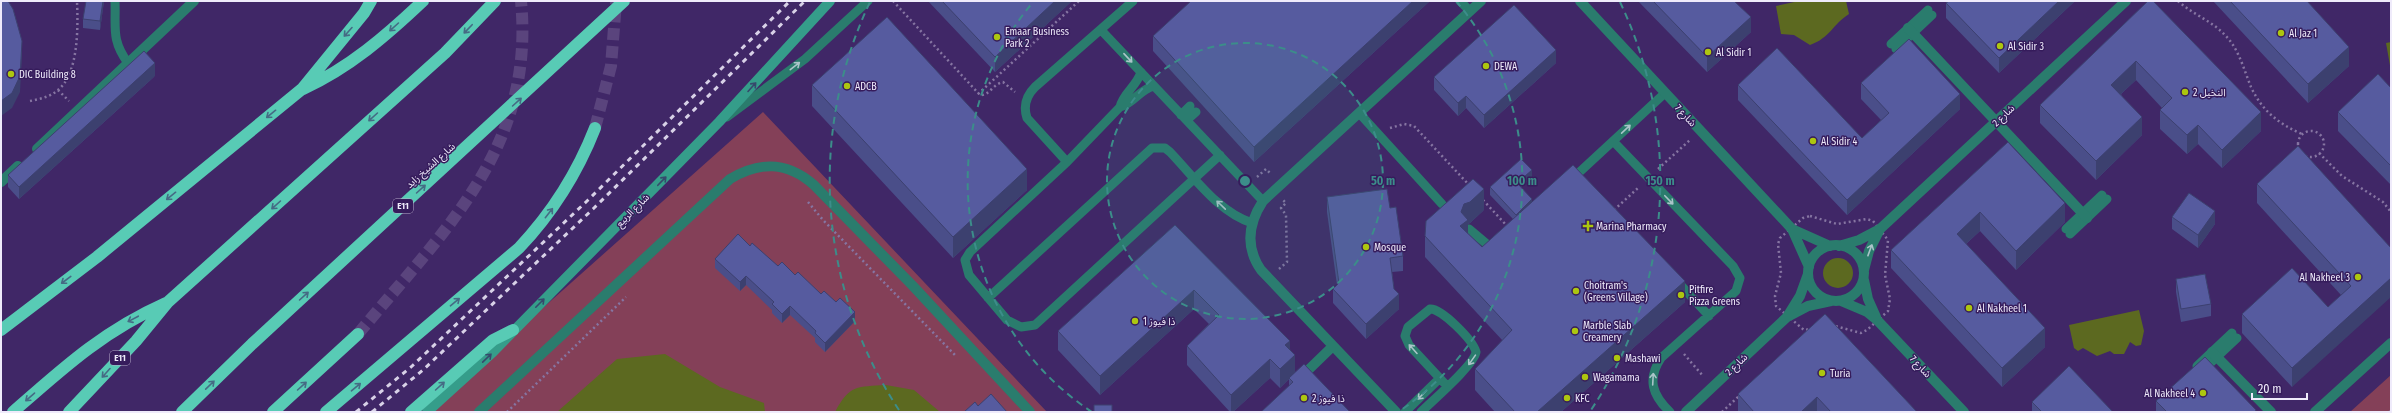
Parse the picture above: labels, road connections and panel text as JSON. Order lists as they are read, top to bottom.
{
  "streets": {
    "highway": ["شارع الشيخ زايد", "E11"],
    "main road": ["شارع الربيع"],
    "street": ["شارع 7", "شارع 2"]
  },
  "crossings": [
    ["شارع 7", "شارع 2"]
  ],
  "one_way": ["شارع الربيع"],
  "places": {
    "other": [
      "Al Jaz 1",
      "Emaar Business Park 2",
      "Al Sidir 3",
      "Al Sidir 1",
      "DEWA",
      "DIC Building 8",
      "ADCB",
      "النخيل 2",
      "Al Sidir 4",
      "Mosque",
      "Al Nakheel 3",
      "Choitram's (Greens Village)",
      "Pitfire Pizza Greens",
      "Al Nakheel 1",
      "ذا فيوز 1",
      "Marble Slab Creamery",
      "Mashawi",
      "Turia",
      "Wagamama",
      "Al Nakheel 4",
      "ذا فيوز 2",
      "KFC"
    ],
    "health": ["Marina Pharmacy"]
  },
  "scale_bar": "20 m",
  "rings": ["50 m", "100 m", "150 m"]
}
